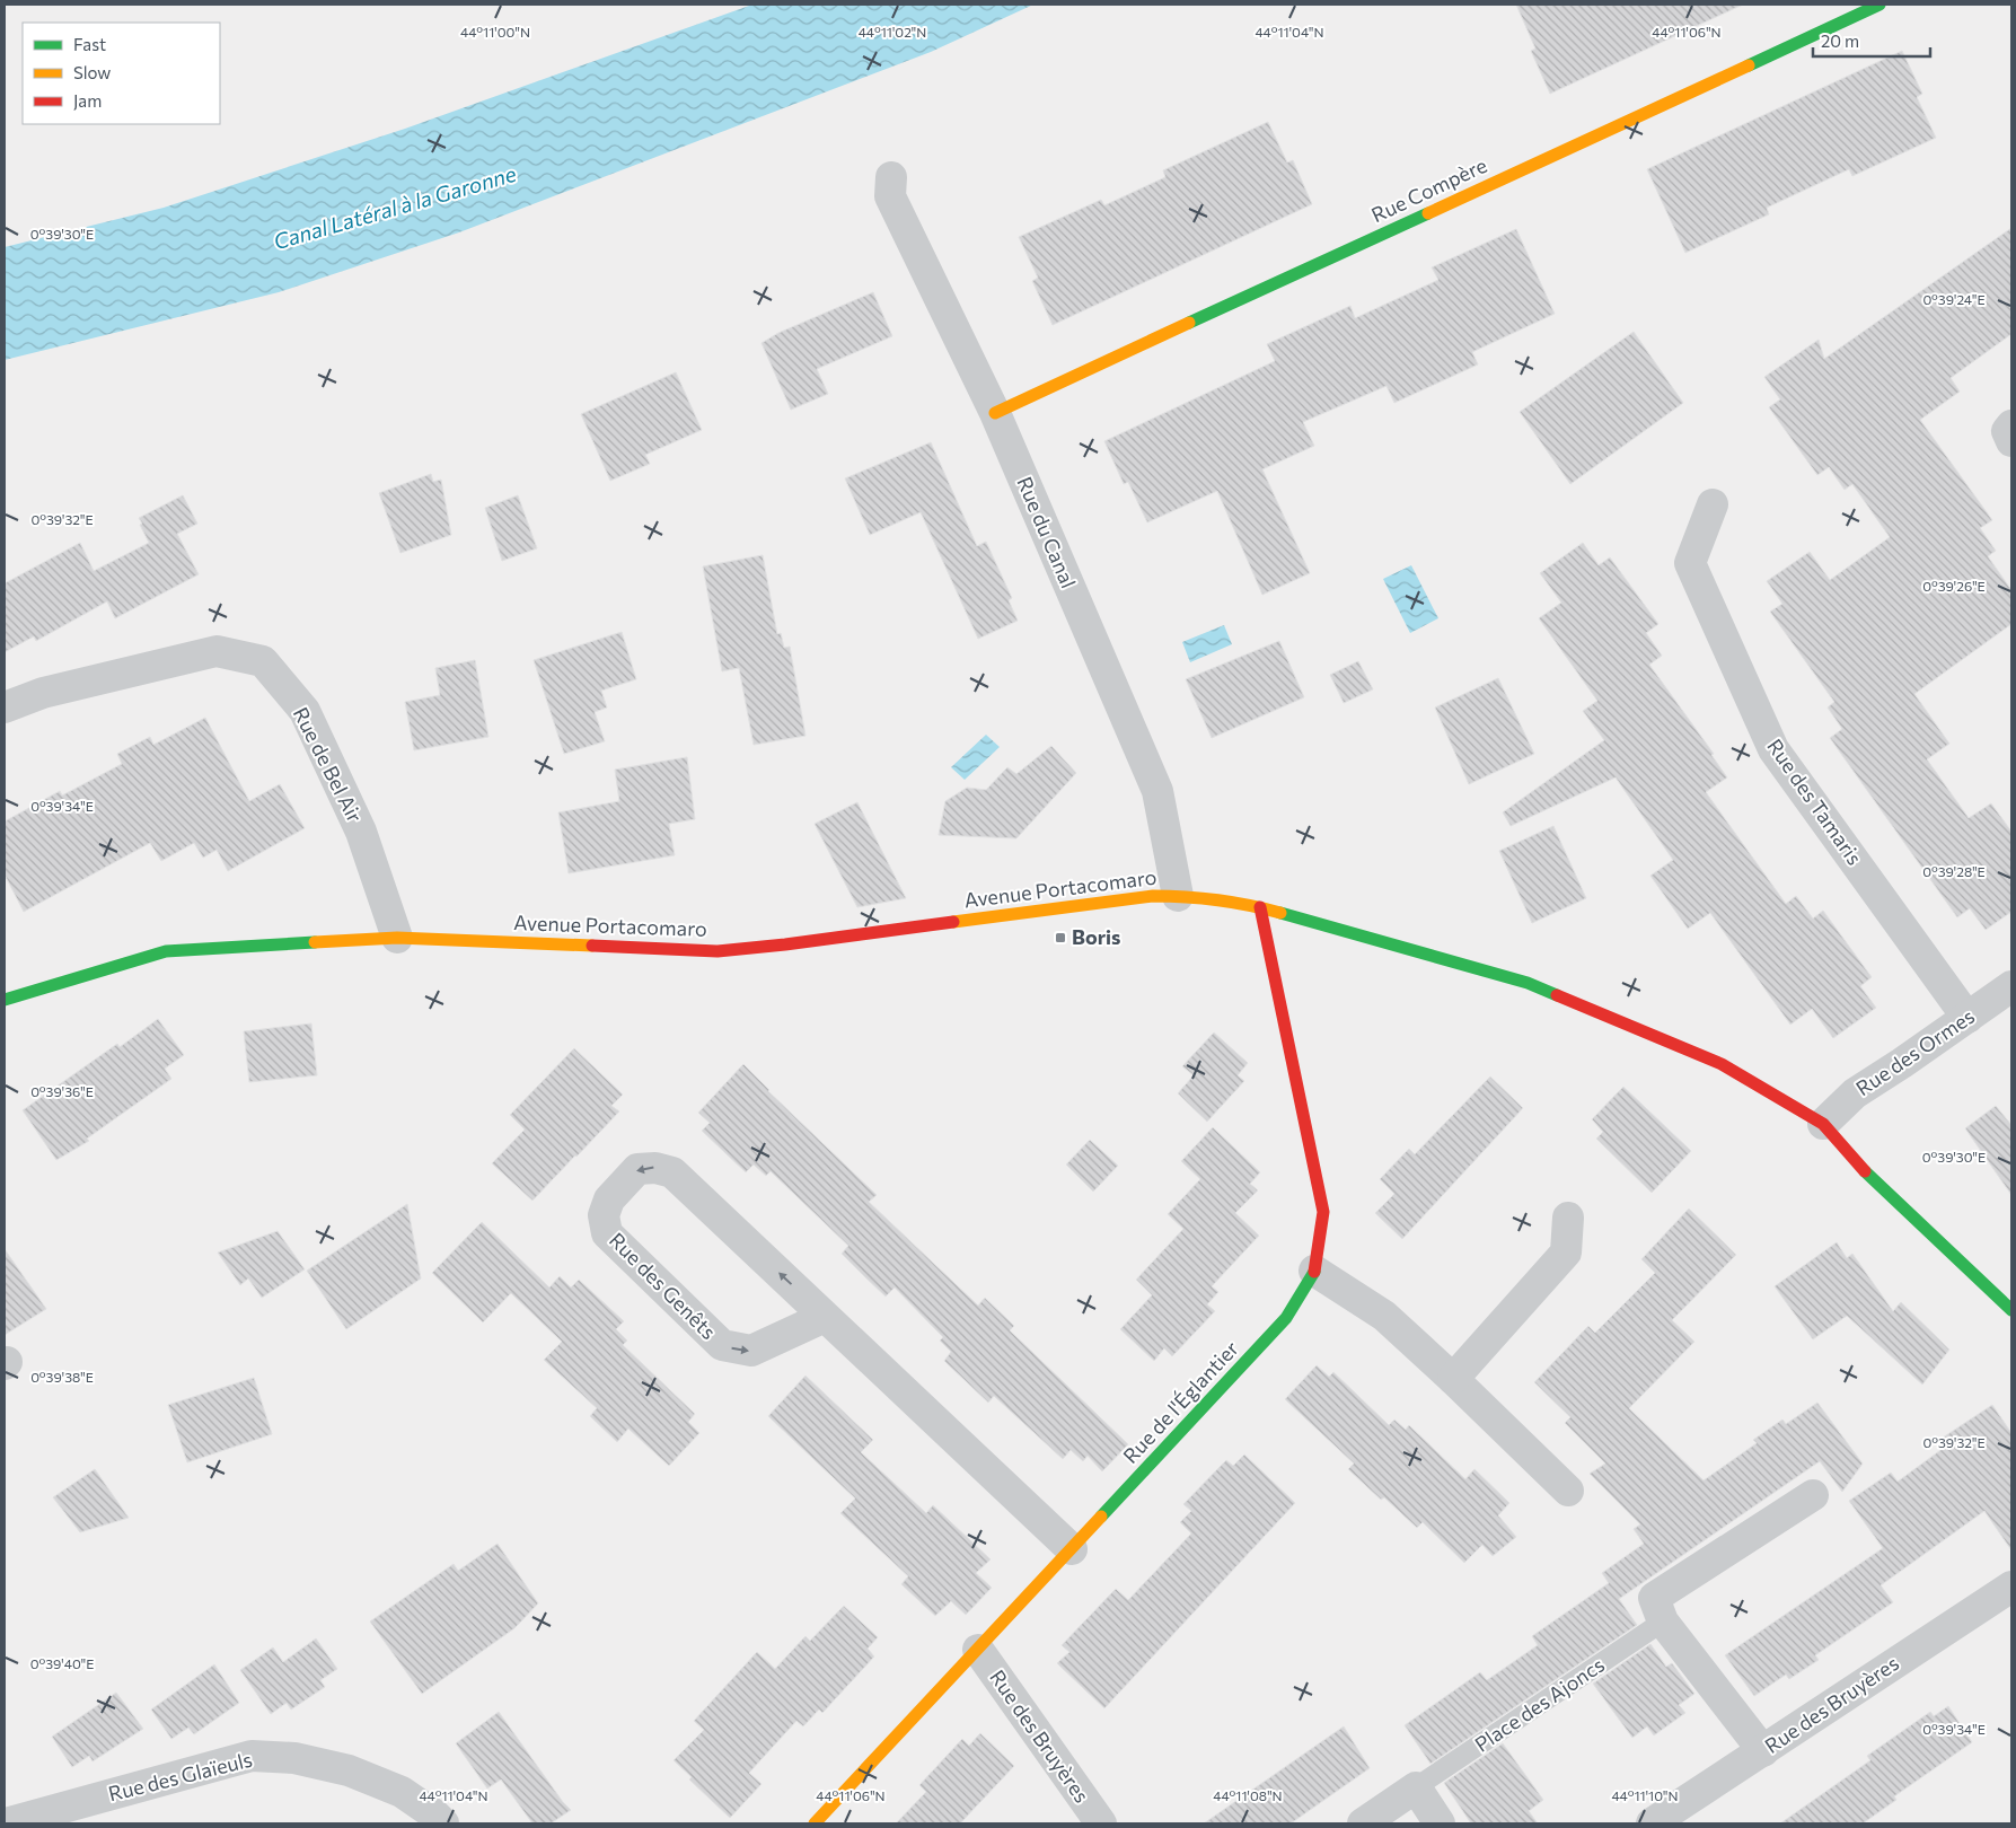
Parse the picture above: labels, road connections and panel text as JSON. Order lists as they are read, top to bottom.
{
  "streets": {
    "street": [
      "Rue Compère",
      "Rue du Canal",
      "Rue de Bel Air",
      "Rue des Tamaris",
      "Avenue Portacomaro",
      "Rue des Ormes",
      "Rue des Genêts",
      "Rue de l'Églantier",
      "Rue des Bruyères",
      "Rue des Glaïeuls"
    ],
    "lane": ["Place des Ajoncs"]
  },
  "crossings": [
    ["Rue Compère", "Rue du Canal"],
    ["Rue du Canal", "Avenue Portacomaro"],
    ["Rue de Bel Air", "Avenue Portacomaro"],
    ["Rue des Tamaris", "Rue des Ormes"],
    ["Avenue Portacomaro", "Rue des Ormes"],
    ["Avenue Portacomaro", "Rue de l'Églantier"],
    ["Rue des Genêts", "Rue de l'Églantier"],
    ["Rue de l'Églantier", "Rue des Bruyères"]
  ],
  "water": ["Canal Latéral à la Garonne"],
  "places": {
    "transit": ["Boris"]
  },
  "legend": ["Fast", "Slow", "Jam"],
  "scale_bar": "20 m",
  "coordinates": [
    "44°11'00\"N",
    "44°11'02\"N",
    "44°11'04\"N",
    "44°11'06\"N",
    "0°39'30\"E",
    "0°39'24\"E",
    "0°39'32\"E",
    "0°39'26\"E",
    "0°39'34\"E",
    "0°39'28\"E",
    "0°39'36\"E",
    "0°39'38\"E",
    "0°39'40\"E",
    "44°11'08\"N",
    "44°11'10\"N"
  ]
}
